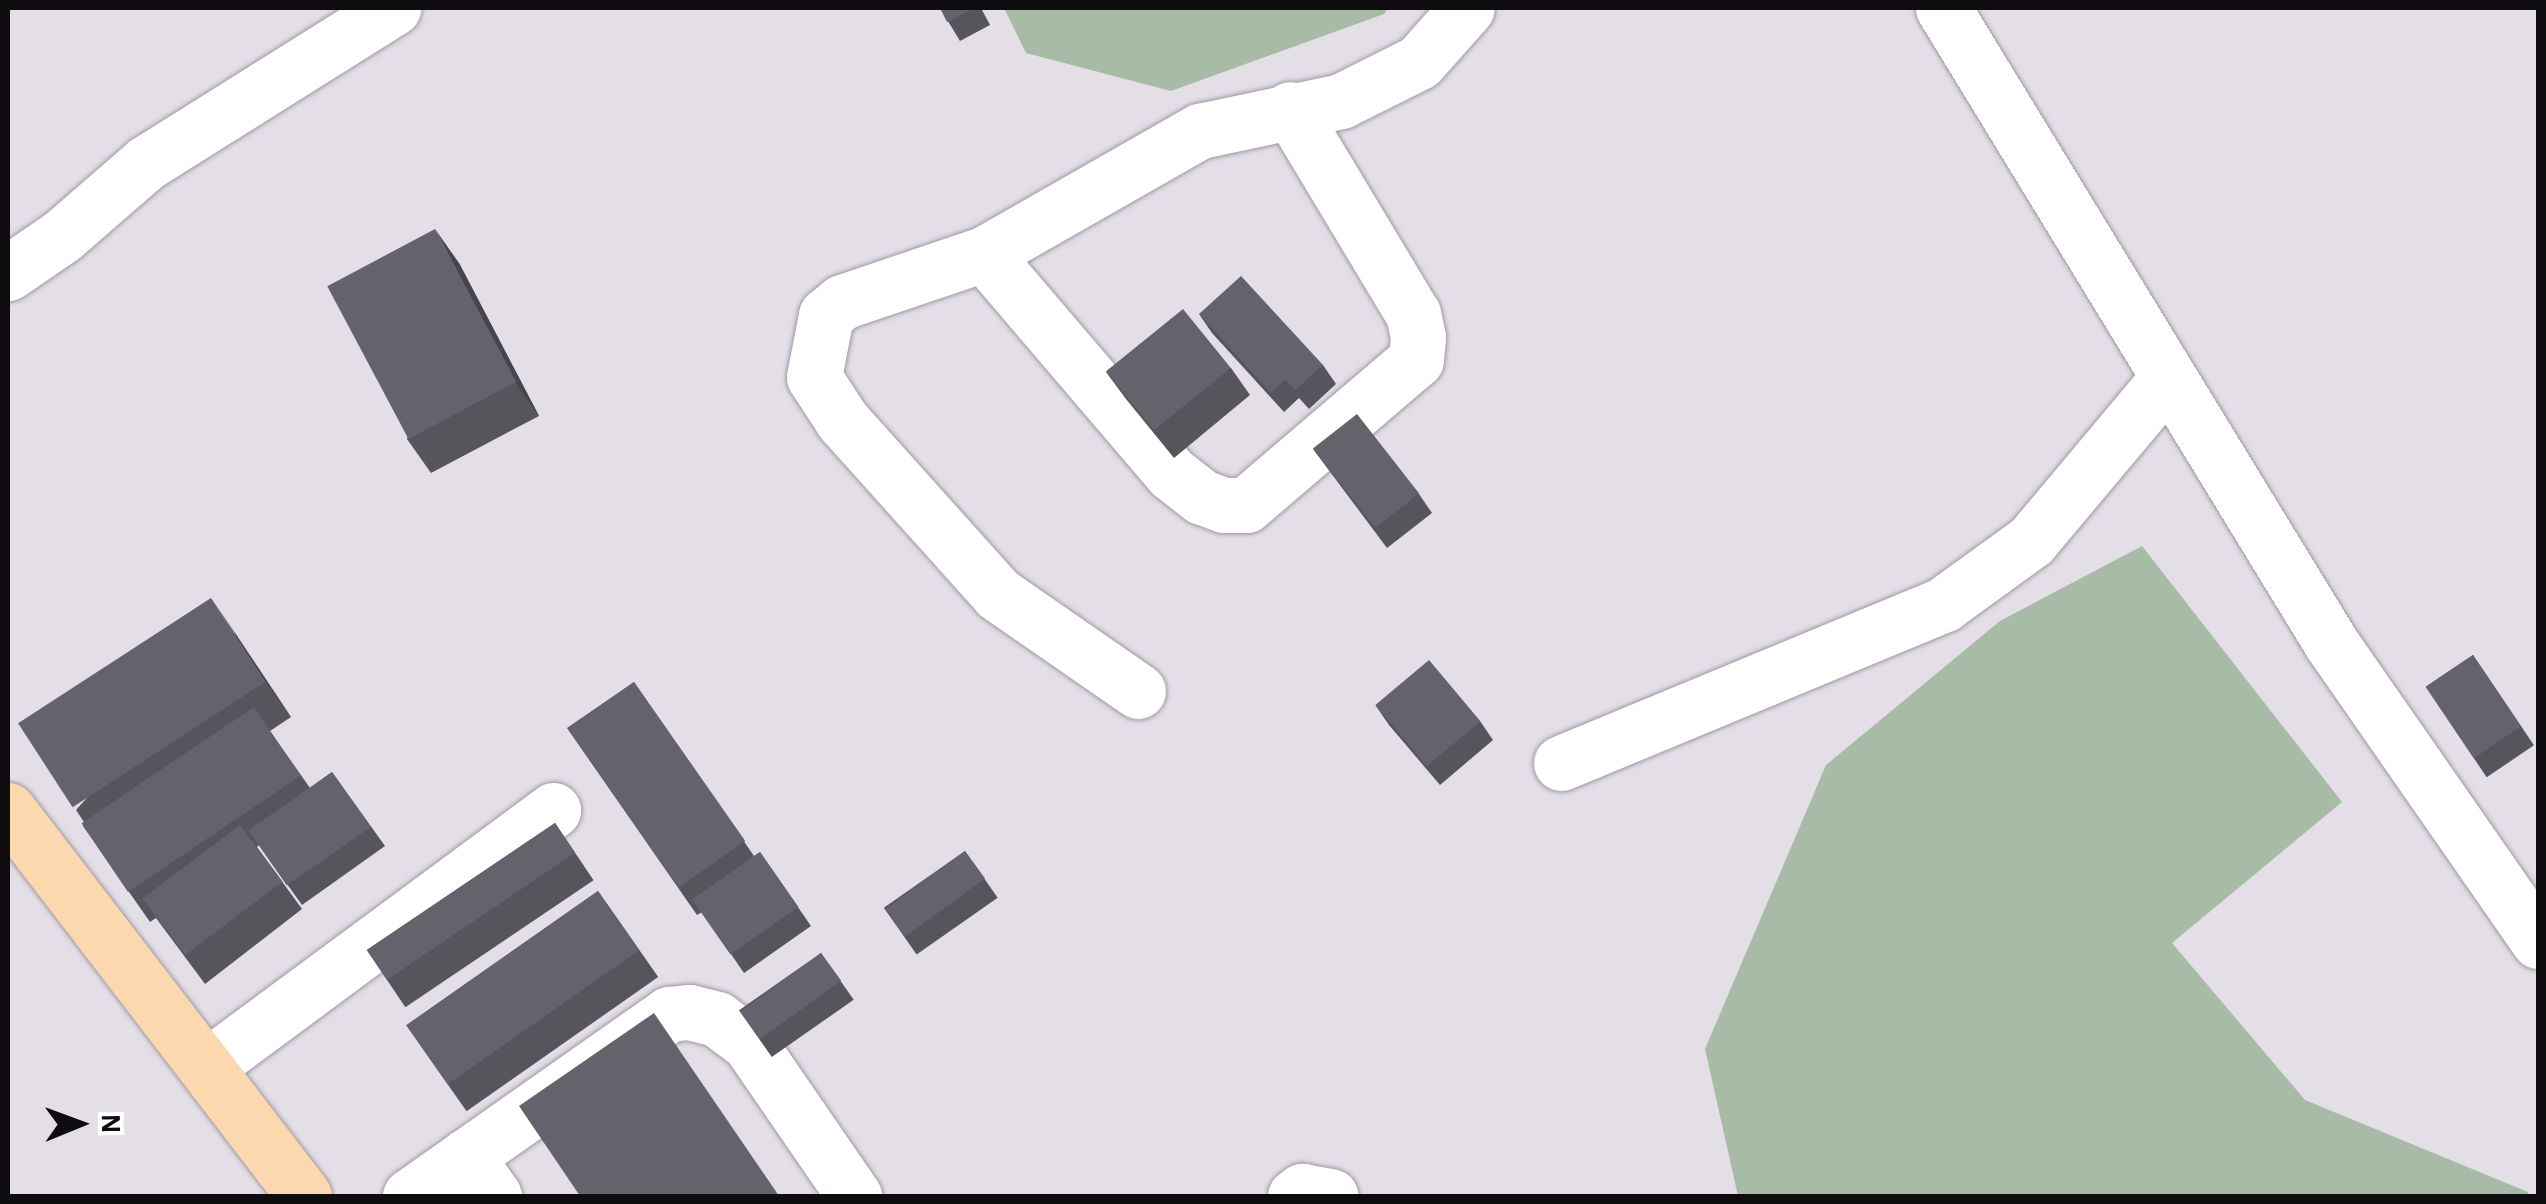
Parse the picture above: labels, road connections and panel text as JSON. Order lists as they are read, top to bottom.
{
  "north": "right"
}
